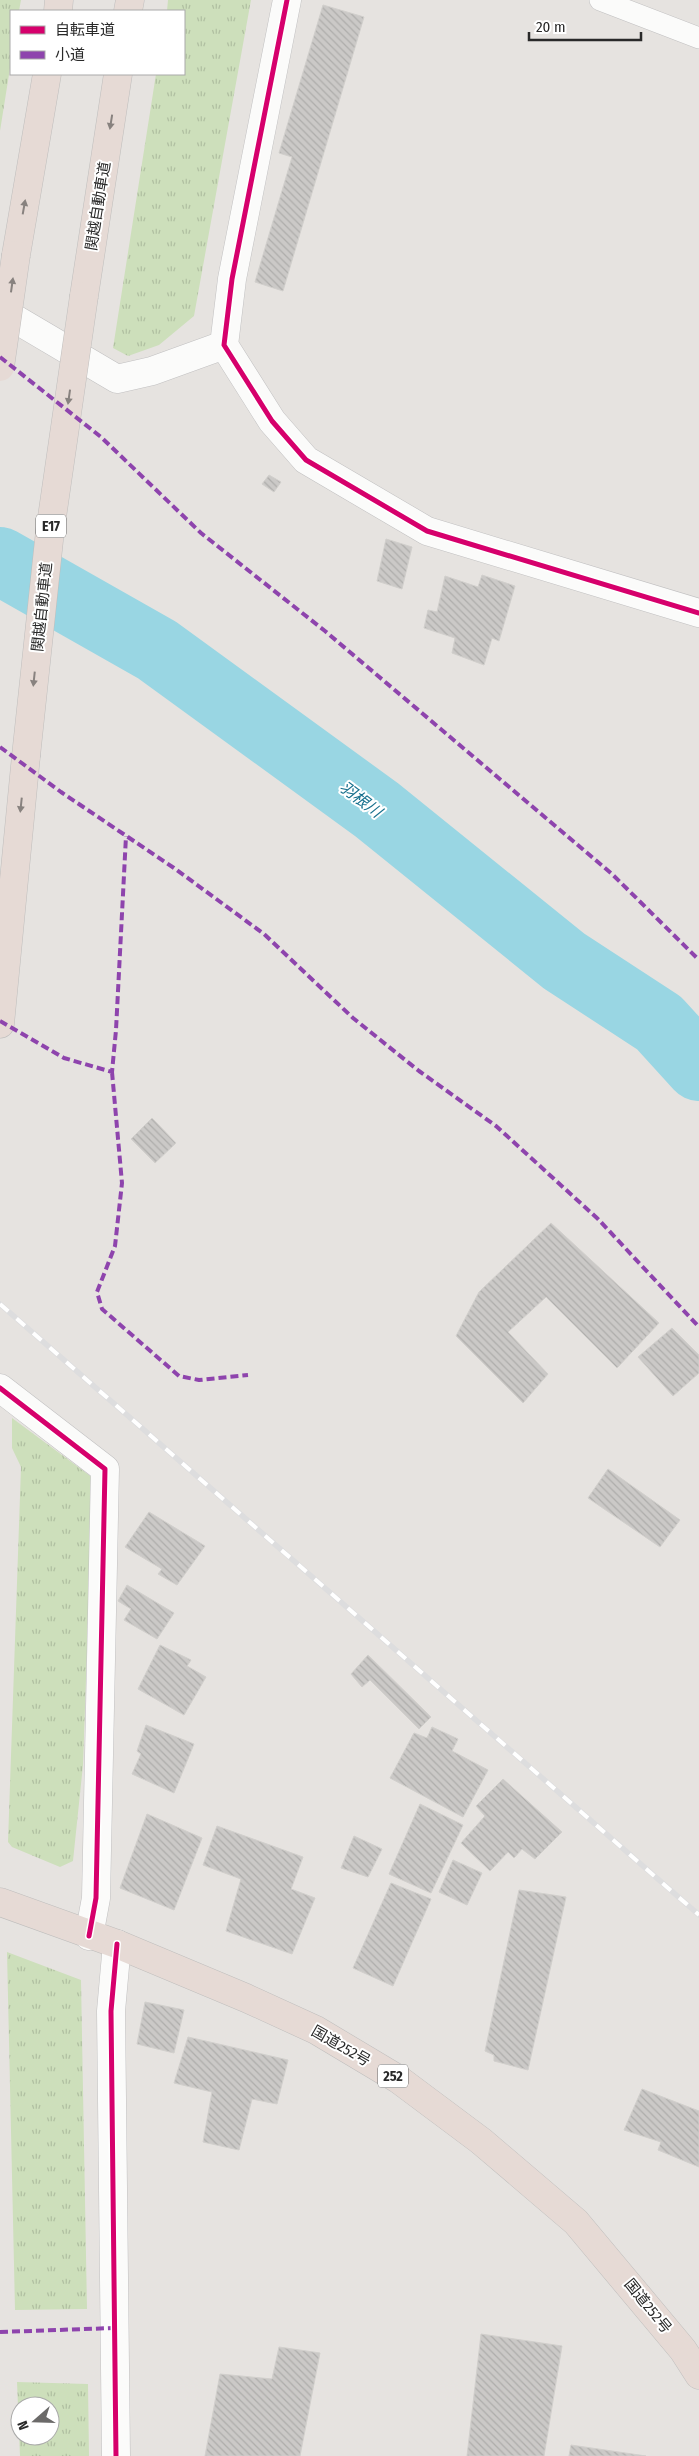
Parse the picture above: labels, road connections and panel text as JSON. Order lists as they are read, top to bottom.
{
  "streets": {
    "highway": [
      "関越自動車道",
      "E17",
      "国道252号",
      "252"
    ]
  },
  "water": ["羽根川"],
  "legend": ["自転車道", "小道"],
  "scale_bar": "20 m",
  "north": "left"
}
